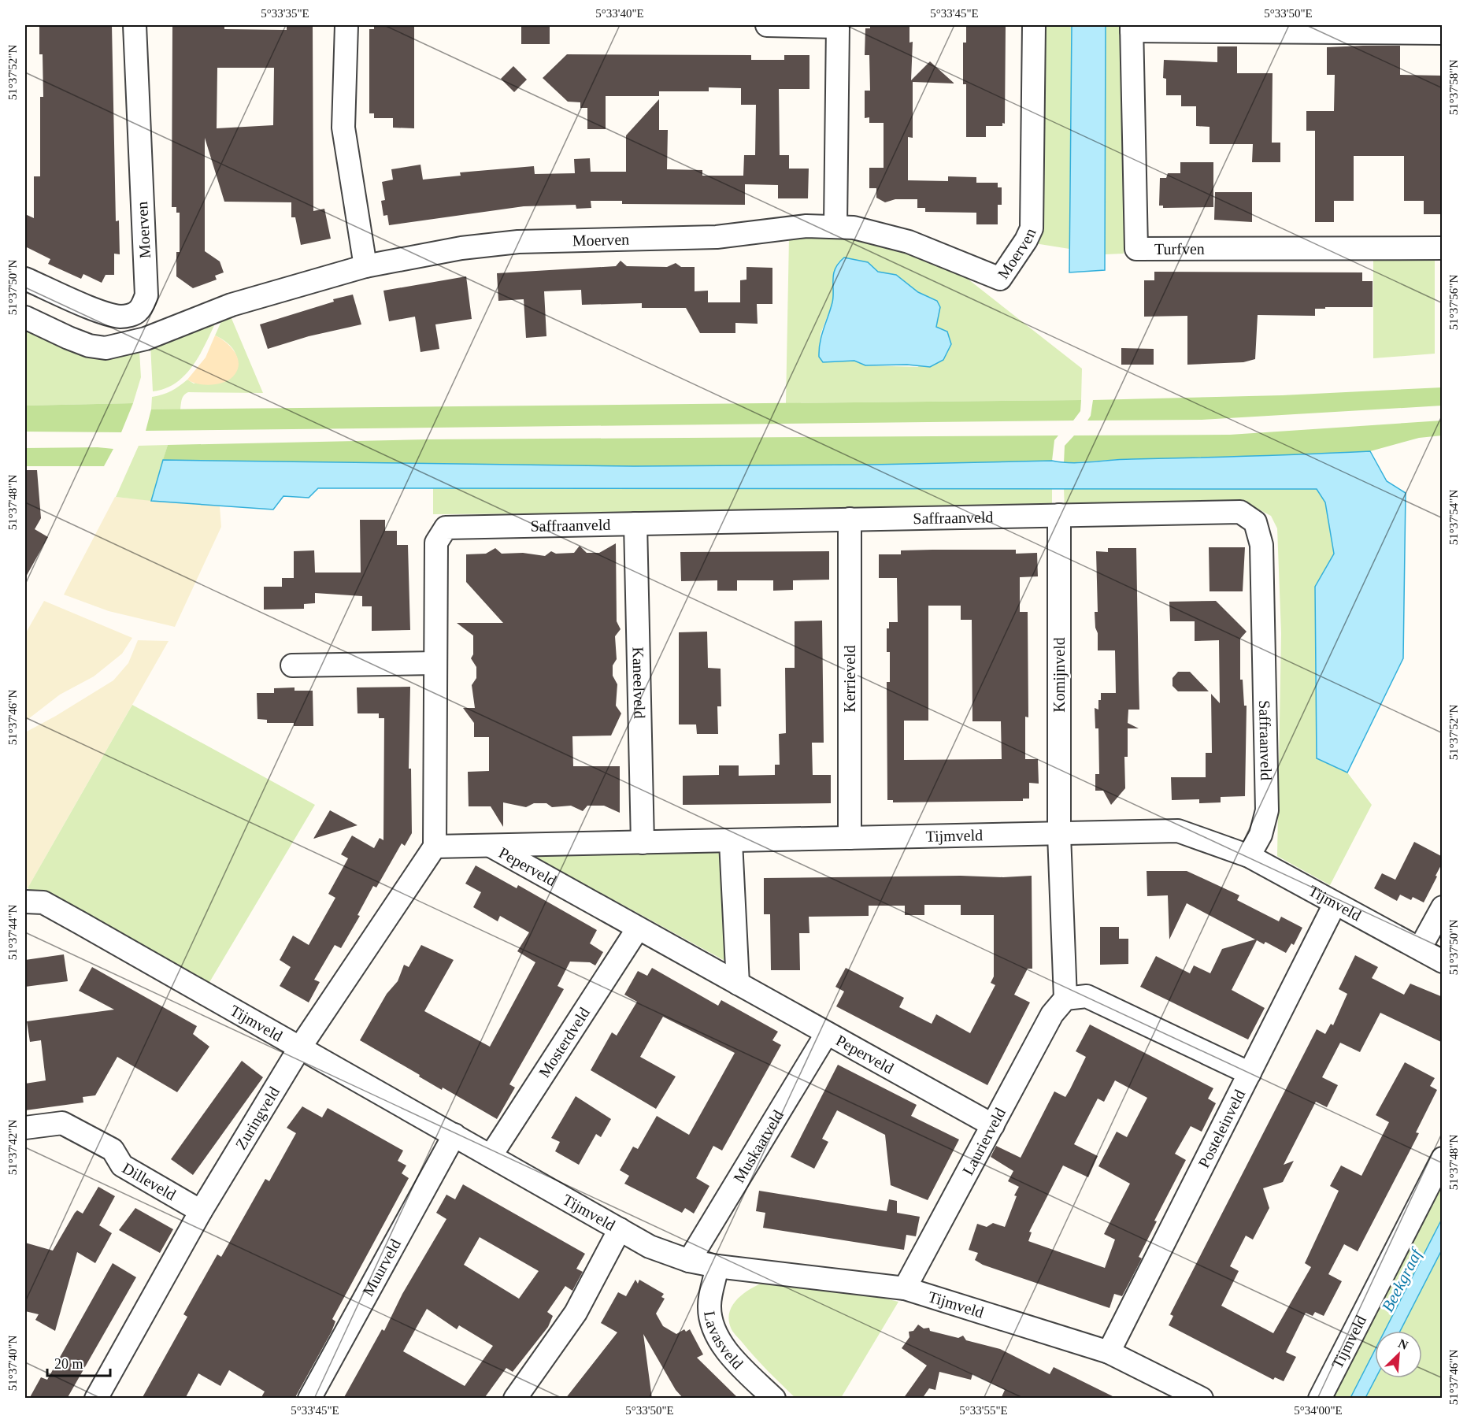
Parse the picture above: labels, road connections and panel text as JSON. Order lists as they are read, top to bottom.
{
  "streets": {
    "street": [
      "Moerven",
      "Turfven",
      "Saffraanveld",
      "Komijnveld",
      "Kerrieveld",
      "Kaneelveld",
      "Tijmveld",
      "Peperveld",
      "Mosterdveld",
      "Zuringveld",
      "Posteleinveld",
      "Laurierveld",
      "Muskaatveld",
      "Dilleveld",
      "Muurveld",
      "Lavasveld"
    ]
  },
  "crossings": [
    ["Saffraanveld", "Komijnveld"],
    ["Saffraanveld", "Kerrieveld"],
    ["Saffraanveld", "Kaneelveld"],
    ["Saffraanveld", "Tijmveld"],
    ["Saffraanveld", "Zuringveld"],
    ["Komijnveld", "Tijmveld"],
    ["Kerrieveld", "Tijmveld"],
    ["Kaneelveld", "Tijmveld"],
    ["Tijmveld", "Peperveld"],
    ["Tijmveld", "Mosterdveld"],
    ["Tijmveld", "Zuringveld"],
    ["Tijmveld", "Posteleinveld"],
    ["Tijmveld", "Laurierveld"],
    ["Tijmveld", "Muskaatveld"],
    ["Tijmveld", "Muurveld"],
    ["Tijmveld", "Lavasveld"],
    ["Peperveld", "Mosterdveld"],
    ["Peperveld", "Laurierveld"],
    ["Peperveld", "Muskaatveld"],
    ["Zuringveld", "Dilleveld"]
  ],
  "water": ["Beekgraaf"],
  "scale_bar": "20 m",
  "north": "top right",
  "coordinates": [
    "5°33'35\"E",
    "5°33'40\"E",
    "5°33'45\"E",
    "5°33'50\"E",
    "51°37'52\"N",
    "51°37'58\"N",
    "51°37'50\"N",
    "51°37'56\"N",
    "51°37'48\"N",
    "51°37'54\"N",
    "51°37'46\"N",
    "51°37'44\"N",
    "51°37'42\"N",
    "51°37'40\"N",
    "5°33'55\"E",
    "5°34'00\"E"
  ]
}
